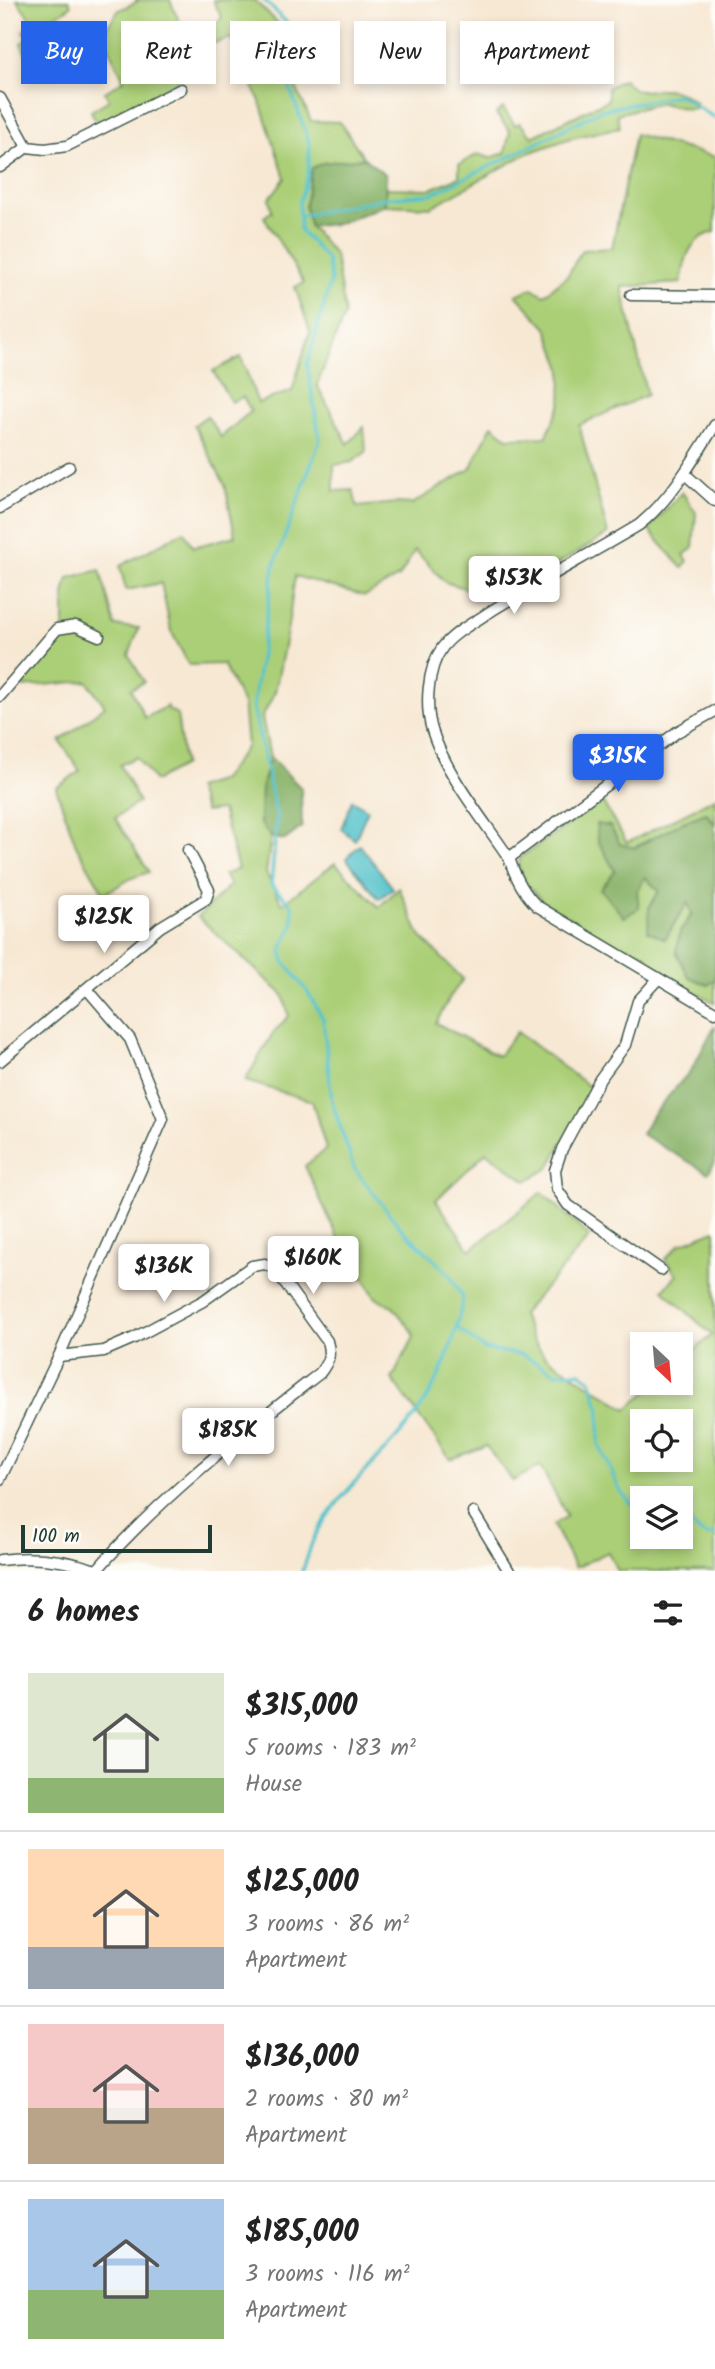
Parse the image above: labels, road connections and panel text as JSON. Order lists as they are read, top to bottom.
{
  "scale_bar": "100 m",
  "north": "bottom right",
  "page": {
    "chip": [
      "Buy",
      "Rent",
      "Filters",
      "New",
      "Apartment"
    ],
    "price": [
      "$153K",
      "$315K",
      "$125K",
      "$160K",
      "$136K",
      "$185K"
    ],
    "scale": "100 m",
    "heading": "6 homes",
    "list": [
      {
        "name": "$315,000",
        "note": "5 rooms · 183 m² · House"
      },
      {
        "name": "$125,000",
        "note": "3 rooms · 86 m² · Apartment"
      },
      {
        "name": "$136,000",
        "note": "2 rooms · 80 m² · Apartment"
      },
      {
        "name": "$185,000",
        "note": "3 rooms · 116 m² · Apartment"
      }
    ]
  }
}
